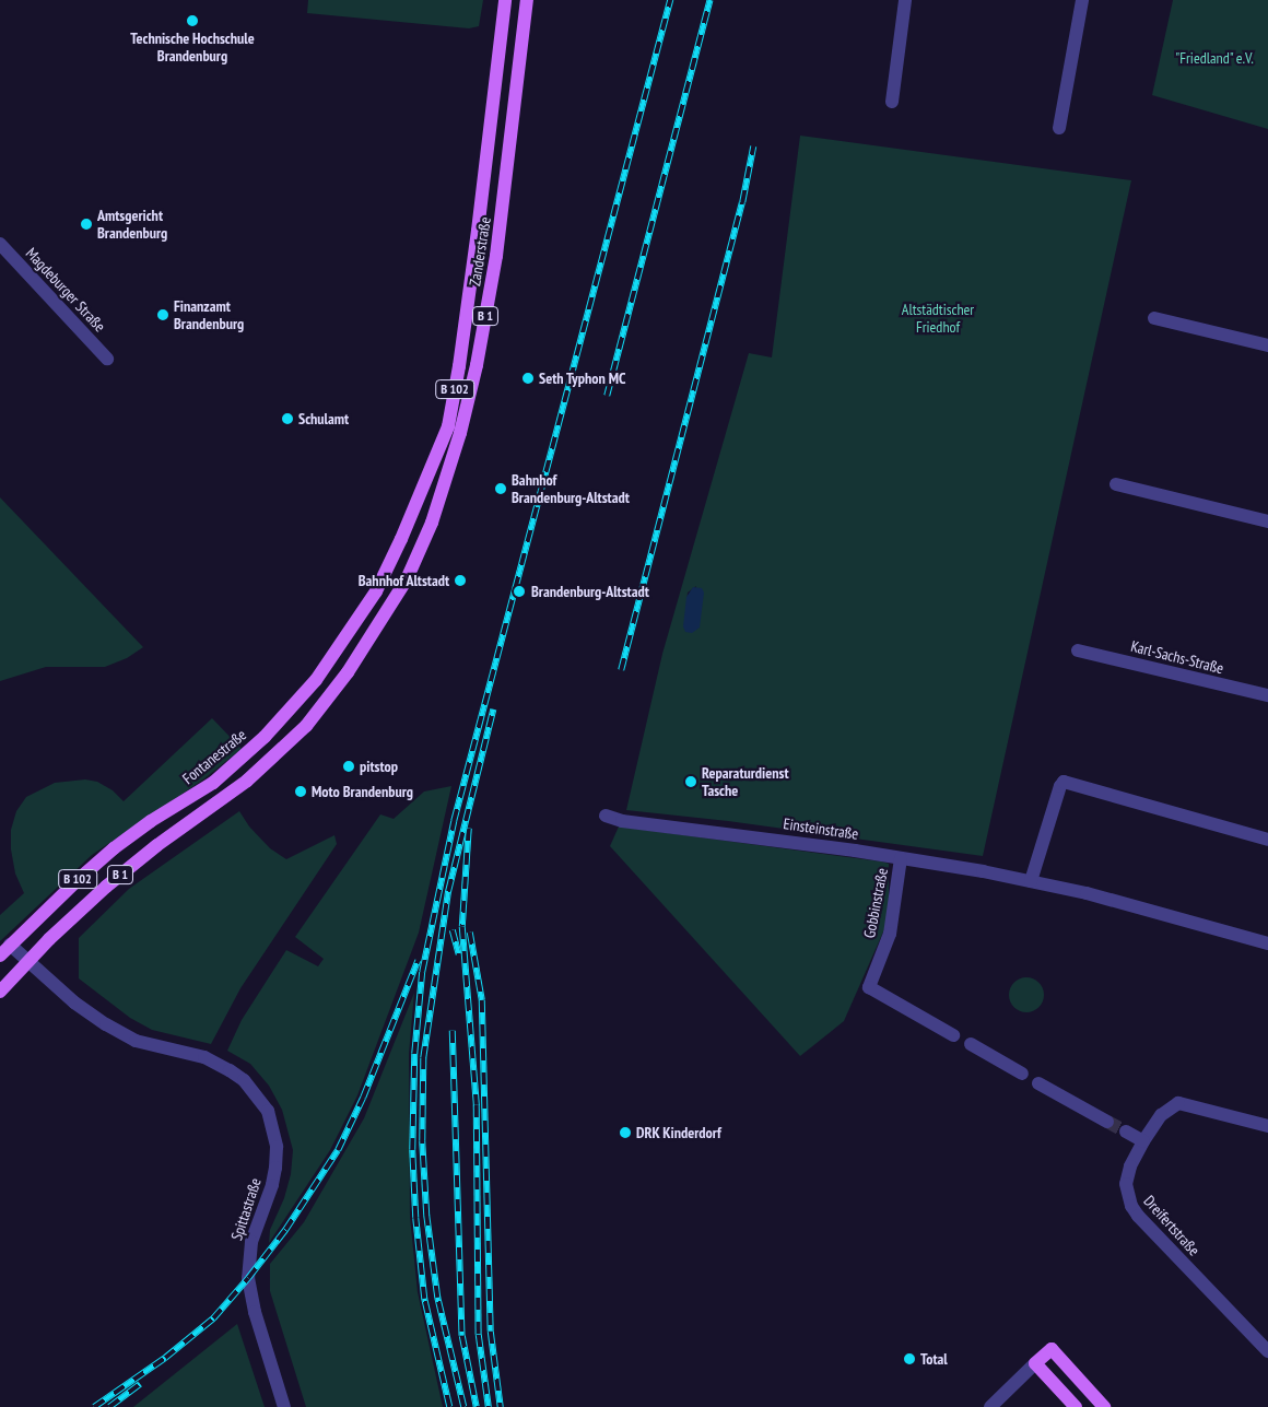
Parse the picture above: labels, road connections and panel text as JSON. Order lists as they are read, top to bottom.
{
  "streets": {
    "main road": [
      "Zanderstraße",
      "B 1",
      "B 102",
      "Fontanestraße"
    ],
    "street": [
      "Magdeburger Straße",
      "Karl-Sachs-Straße",
      "Einsteinstraße",
      "Gobbinstraße",
      "Spittastraße",
      "Dreifertstraße"
    ]
  },
  "crossings": [
    ["Zanderstraße", "Fontanestraße"],
    ["Zanderstraße", "Spittastraße"],
    ["Fontanestraße", "Spittastraße"],
    ["Einsteinstraße", "Gobbinstraße"]
  ],
  "parks": ["\"Friedland\" e.V.", "Altstädtischer Friedhof"],
  "places": [
    "Technische Hochschule Brandenburg",
    "Amtsgericht Brandenburg",
    "Finanzamt Brandenburg",
    "Seth Typhon MC",
    "Schulamt",
    "Bahnhof Brandenburg-Altstadt",
    "Bahnhof Altstadt",
    "Brandenburg-Altstadt",
    "pitstop",
    "Reparaturdienst Tasche",
    "Moto Brandenburg",
    "DRK Kinderdorf",
    "Total"
  ]
}
